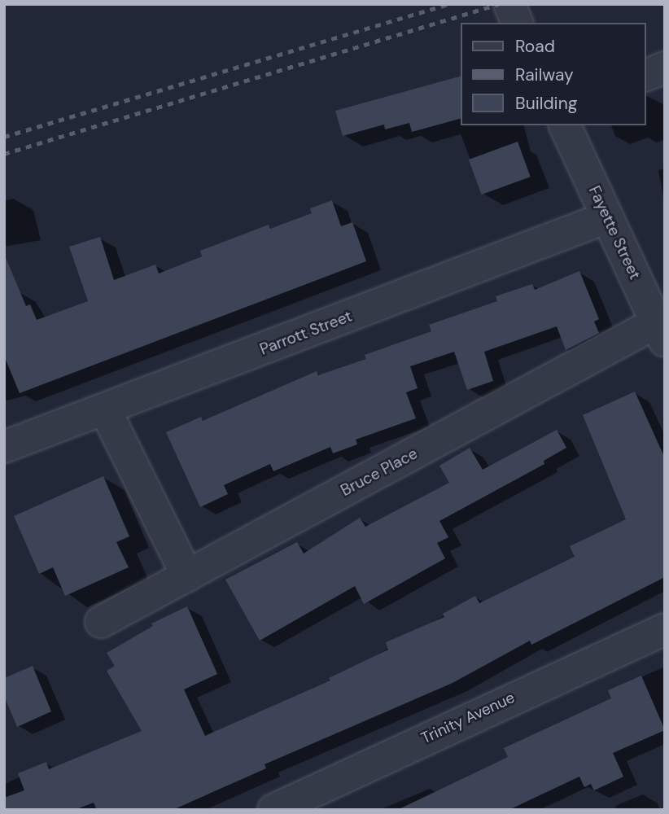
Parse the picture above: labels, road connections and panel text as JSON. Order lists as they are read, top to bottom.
{
  "streets": {
    "street": [
      "Fayette Street",
      "Parrott Street",
      "Bruce Place",
      "Trinity Avenue"
    ]
  },
  "crossings": [
    ["Fayette Street", "Parrott Street"],
    ["Fayette Street", "Bruce Place"]
  ],
  "legend": ["Road", "Railway", "Building"]
}
